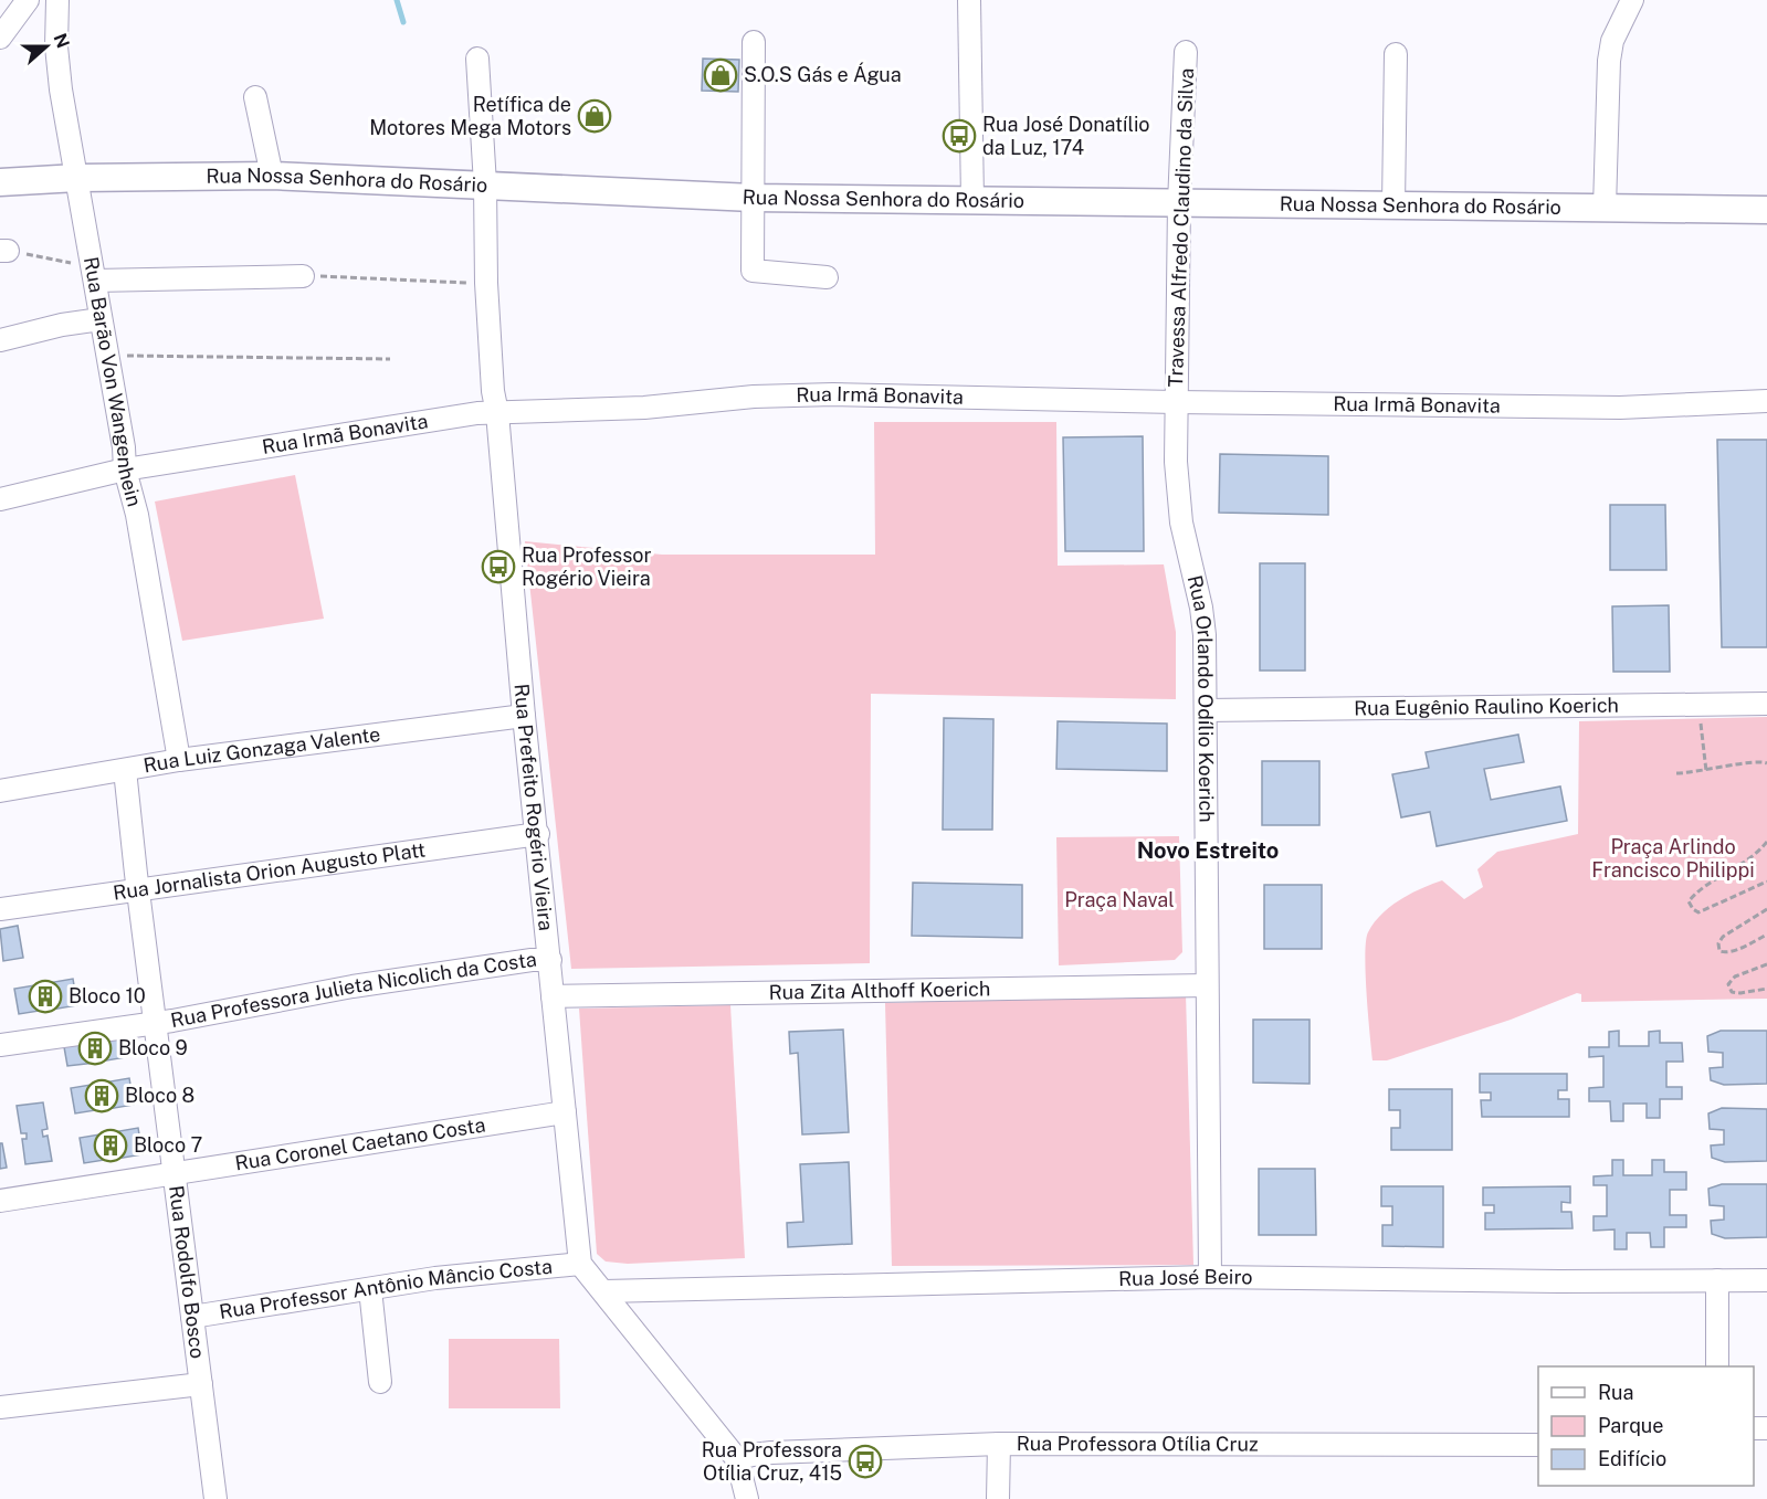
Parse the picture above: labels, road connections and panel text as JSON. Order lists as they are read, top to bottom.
{
  "streets": {
    "main road": ["Rua Nossa Senhora do Rosário"],
    "street": [
      "Travessa Alfredo Claudino da Silva",
      "Rua Barão Von Wangenhein",
      "Rua Irmã Bonavita",
      "Rua Orlando Odílio Koerich",
      "Rua Eugênio Raulino Koerich",
      "Rua Luiz Gonzaga Valente",
      "Rua Prefeito Rogério Vieira",
      "Rua Jornalista Orion Augusto Platt",
      "Rua Professora Julieta Nicolich da Costa",
      "Rua Zita Althoff Koerich",
      "Rua Coronel Caetano Costa",
      "Rua Rodolfo Bosco",
      "Rua José Beiro",
      "Rua Professor Antônio Mâncio Costa",
      "Rua Professora Otília Cruz"
    ]
  },
  "crossings": [
    ["Rua Nossa Senhora do Rosário", "Travessa Alfredo Claudino da Silva"],
    ["Rua Nossa Senhora do Rosário", "Rua Barão Von Wangenhein"],
    ["Rua Nossa Senhora do Rosário", "Rua Prefeito Rogério Vieira"],
    ["Travessa Alfredo Claudino da Silva", "Rua Irmã Bonavita"],
    ["Travessa Alfredo Claudino da Silva", "Rua Orlando Odílio Koerich"],
    ["Rua Barão Von Wangenhein", "Rua Irmã Bonavita"],
    ["Rua Barão Von Wangenhein", "Rua Luiz Gonzaga Valente"],
    ["Rua Irmã Bonavita", "Rua Orlando Odílio Koerich"],
    ["Rua Irmã Bonavita", "Rua Prefeito Rogério Vieira"],
    ["Rua Orlando Odílio Koerich", "Rua Eugênio Raulino Koerich"],
    ["Rua Orlando Odílio Koerich", "Rua Zita Althoff Koerich"],
    ["Rua Orlando Odílio Koerich", "Rua José Beiro"],
    ["Rua Luiz Gonzaga Valente", "Rua Prefeito Rogério Vieira"],
    ["Rua Luiz Gonzaga Valente", "Rua Rodolfo Bosco"],
    ["Rua Prefeito Rogério Vieira", "Rua Jornalista Orion Augusto Platt"],
    ["Rua Prefeito Rogério Vieira", "Rua Professora Julieta Nicolich da Costa"],
    ["Rua Prefeito Rogério Vieira", "Rua Zita Althoff Koerich"],
    ["Rua Prefeito Rogério Vieira", "Rua Coronel Caetano Costa"],
    ["Rua Prefeito Rogério Vieira", "Rua Professor Antônio Mâncio Costa"],
    ["Rua Jornalista Orion Augusto Platt", "Rua Rodolfo Bosco"],
    ["Rua Professora Julieta Nicolich da Costa", "Rua Rodolfo Bosco"],
    ["Rua Coronel Caetano Costa", "Rua Rodolfo Bosco"],
    ["Rua Rodolfo Bosco", "Rua Professor Antônio Mâncio Costa"]
  ],
  "districts": ["Novo Estreito"],
  "parks": ["Praça Arlindo Francisco Philippi", "Praça Naval"],
  "places": {
    "shop": ["S.O.S Gás e Água", "Retífica de Motores Mega Motors"],
    "bus stop": ["Rua José Donatílio da Luz, 174", "Rua Professor Rogério Vieira", "Rua Professora Otília Cruz, 415"],
    "building": [
      "Bloco 10",
      "Bloco 9",
      "Bloco 8",
      "Bloco 7"
    ]
  },
  "legend": ["Rua", "Parque", "Edifício"],
  "north": "right"
}
